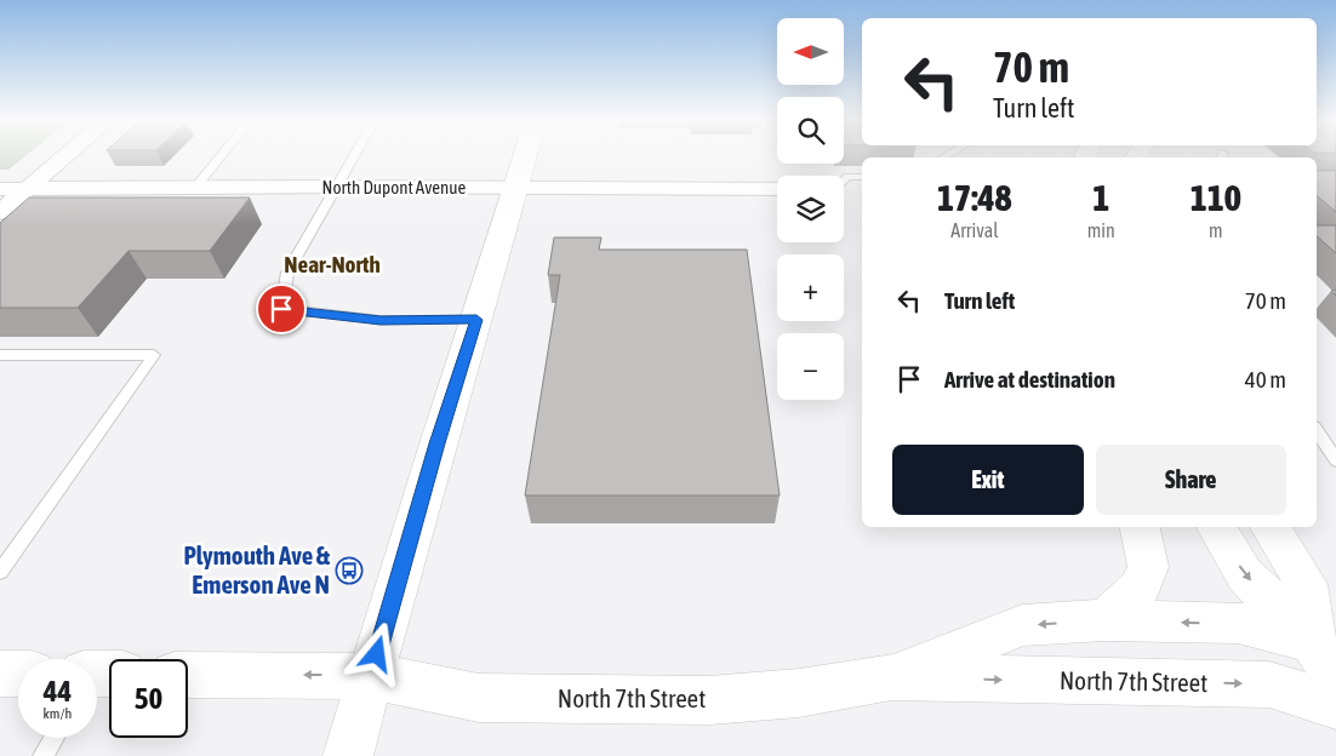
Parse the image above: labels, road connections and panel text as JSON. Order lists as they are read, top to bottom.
{
  "streets": {
    "main road": ["North 7th Street"],
    "street": ["North Dupont Avenue"]
  },
  "districts": ["Near-North"],
  "places": {
    "bus stop": ["Plymouth Ave & Emerson Ave N"]
  },
  "north": "left",
  "page": {
    "map_buttons": ["+", "−"],
    "turn": ["70 m", "Turn left"],
    "eta": [
      "17:48",
      "Arrival",
      "1",
      "min",
      "110",
      "m"
    ],
    "list": [
      {
        "name": "Turn left",
        "value": "70 m"
      },
      {
        "name": "Arrive at destination",
        "value": "40 m"
      }
    ],
    "buttons": ["Exit", "Share"],
    "speed": "44 km/h",
    "limit": "50"
  }
}
